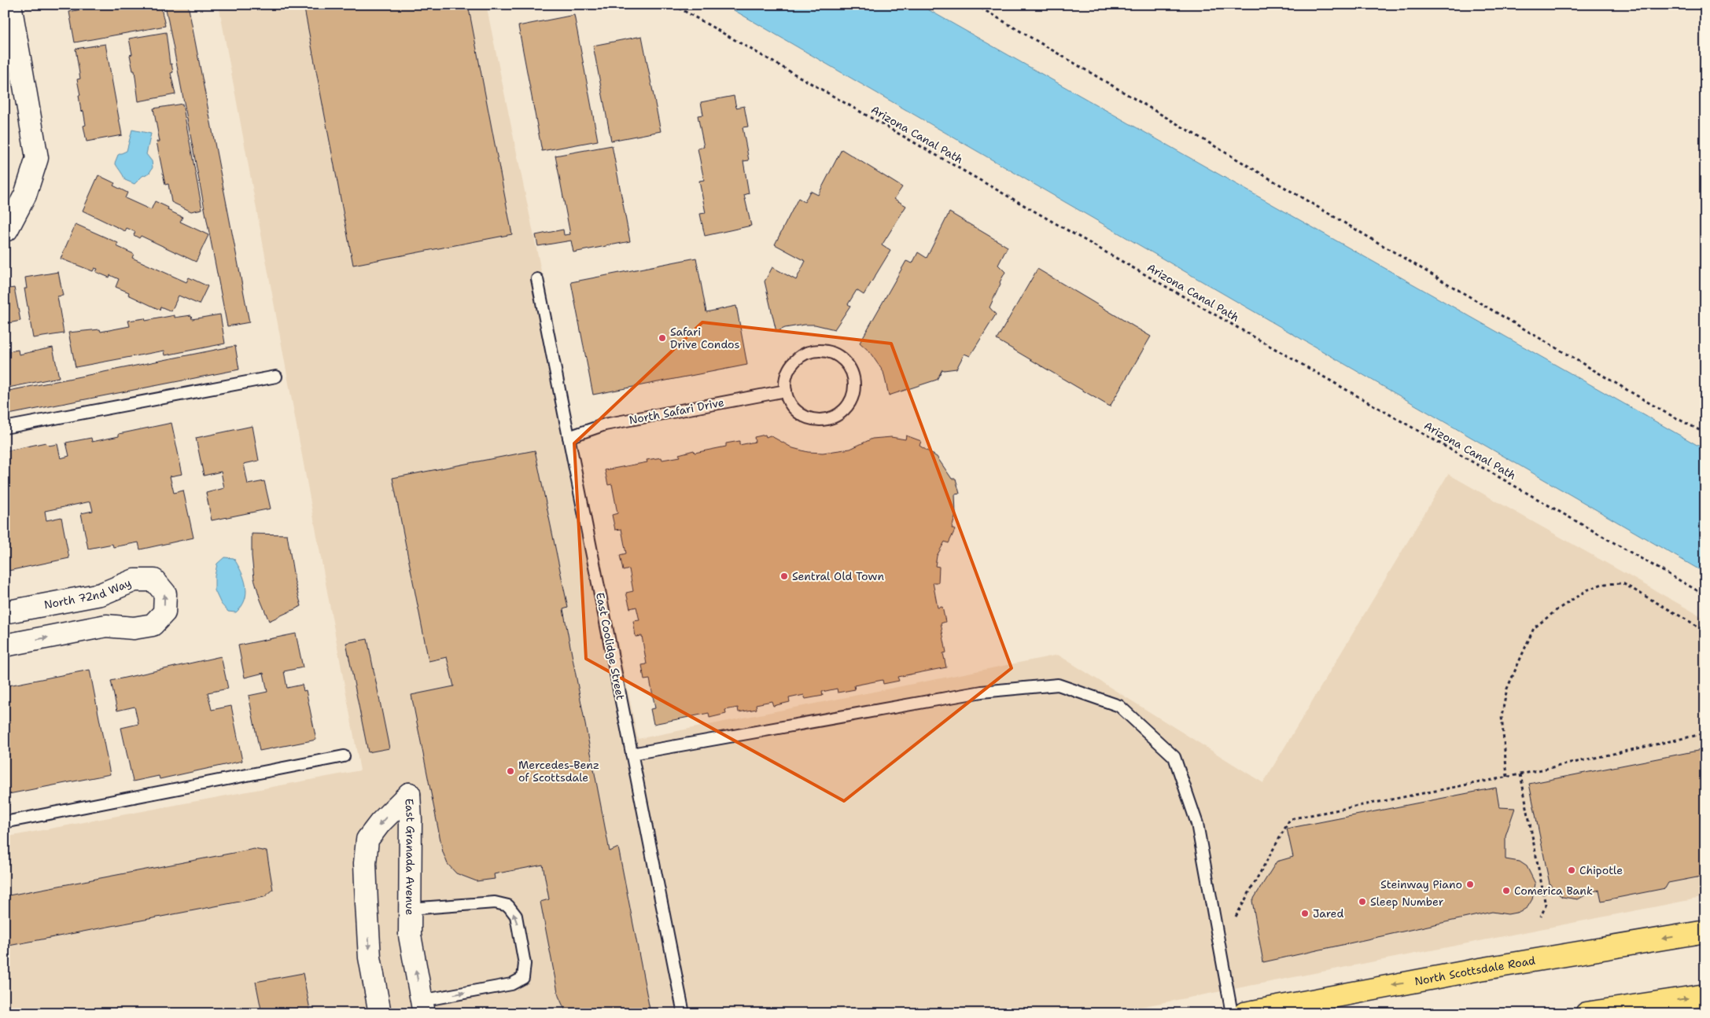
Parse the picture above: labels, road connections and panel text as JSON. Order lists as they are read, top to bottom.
{
  "streets": {
    "main road": ["North Scottsdale Road"],
    "street": ["North 72nd Way", "East Granada Avenue"],
    "lane": ["North Safari Drive", "East Coolidge Street"],
    "path": ["Arizona Canal Path"]
  },
  "crossings": [
    ["North Safari Drive", "East Coolidge Street"]
  ],
  "one_way": ["North Scottsdale Road"],
  "places": [
    "Safari Drive Condos",
    "Sentral Old Town",
    "Mercedes-Benz of Scottsdale",
    "Chipotle",
    "Steinway Piano",
    "Comerica Bank",
    "Sleep Number",
    "Jared"
  ]
}
